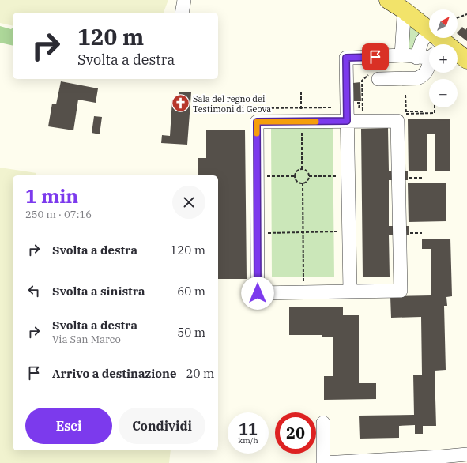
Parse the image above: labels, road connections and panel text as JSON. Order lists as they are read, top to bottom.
{
  "places": {
    "church": ["Sala del regno dei Testimoni di Geova"]
  },
  "north": "top right",
  "page": {
    "map_buttons": ["+", "−"],
    "turn": ["120 m", "Svolta a destra"],
    "heading": ["1 min", "250 m · 07:16"],
    "list": [
      {
        "name": "Svolta a destra",
        "value": "120 m"
      },
      {
        "name": "Svolta a sinistra",
        "value": "60 m"
      },
      {
        "name": "Svolta a destra",
        "note": "Via San Marco",
        "value": "50 m"
      },
      {
        "name": "Arrivo a destinazione",
        "value": "20 m"
      }
    ],
    "buttons": ["Esci", "Condividi"],
    "speed": "11 km/h",
    "limit": "20"
  }
}
